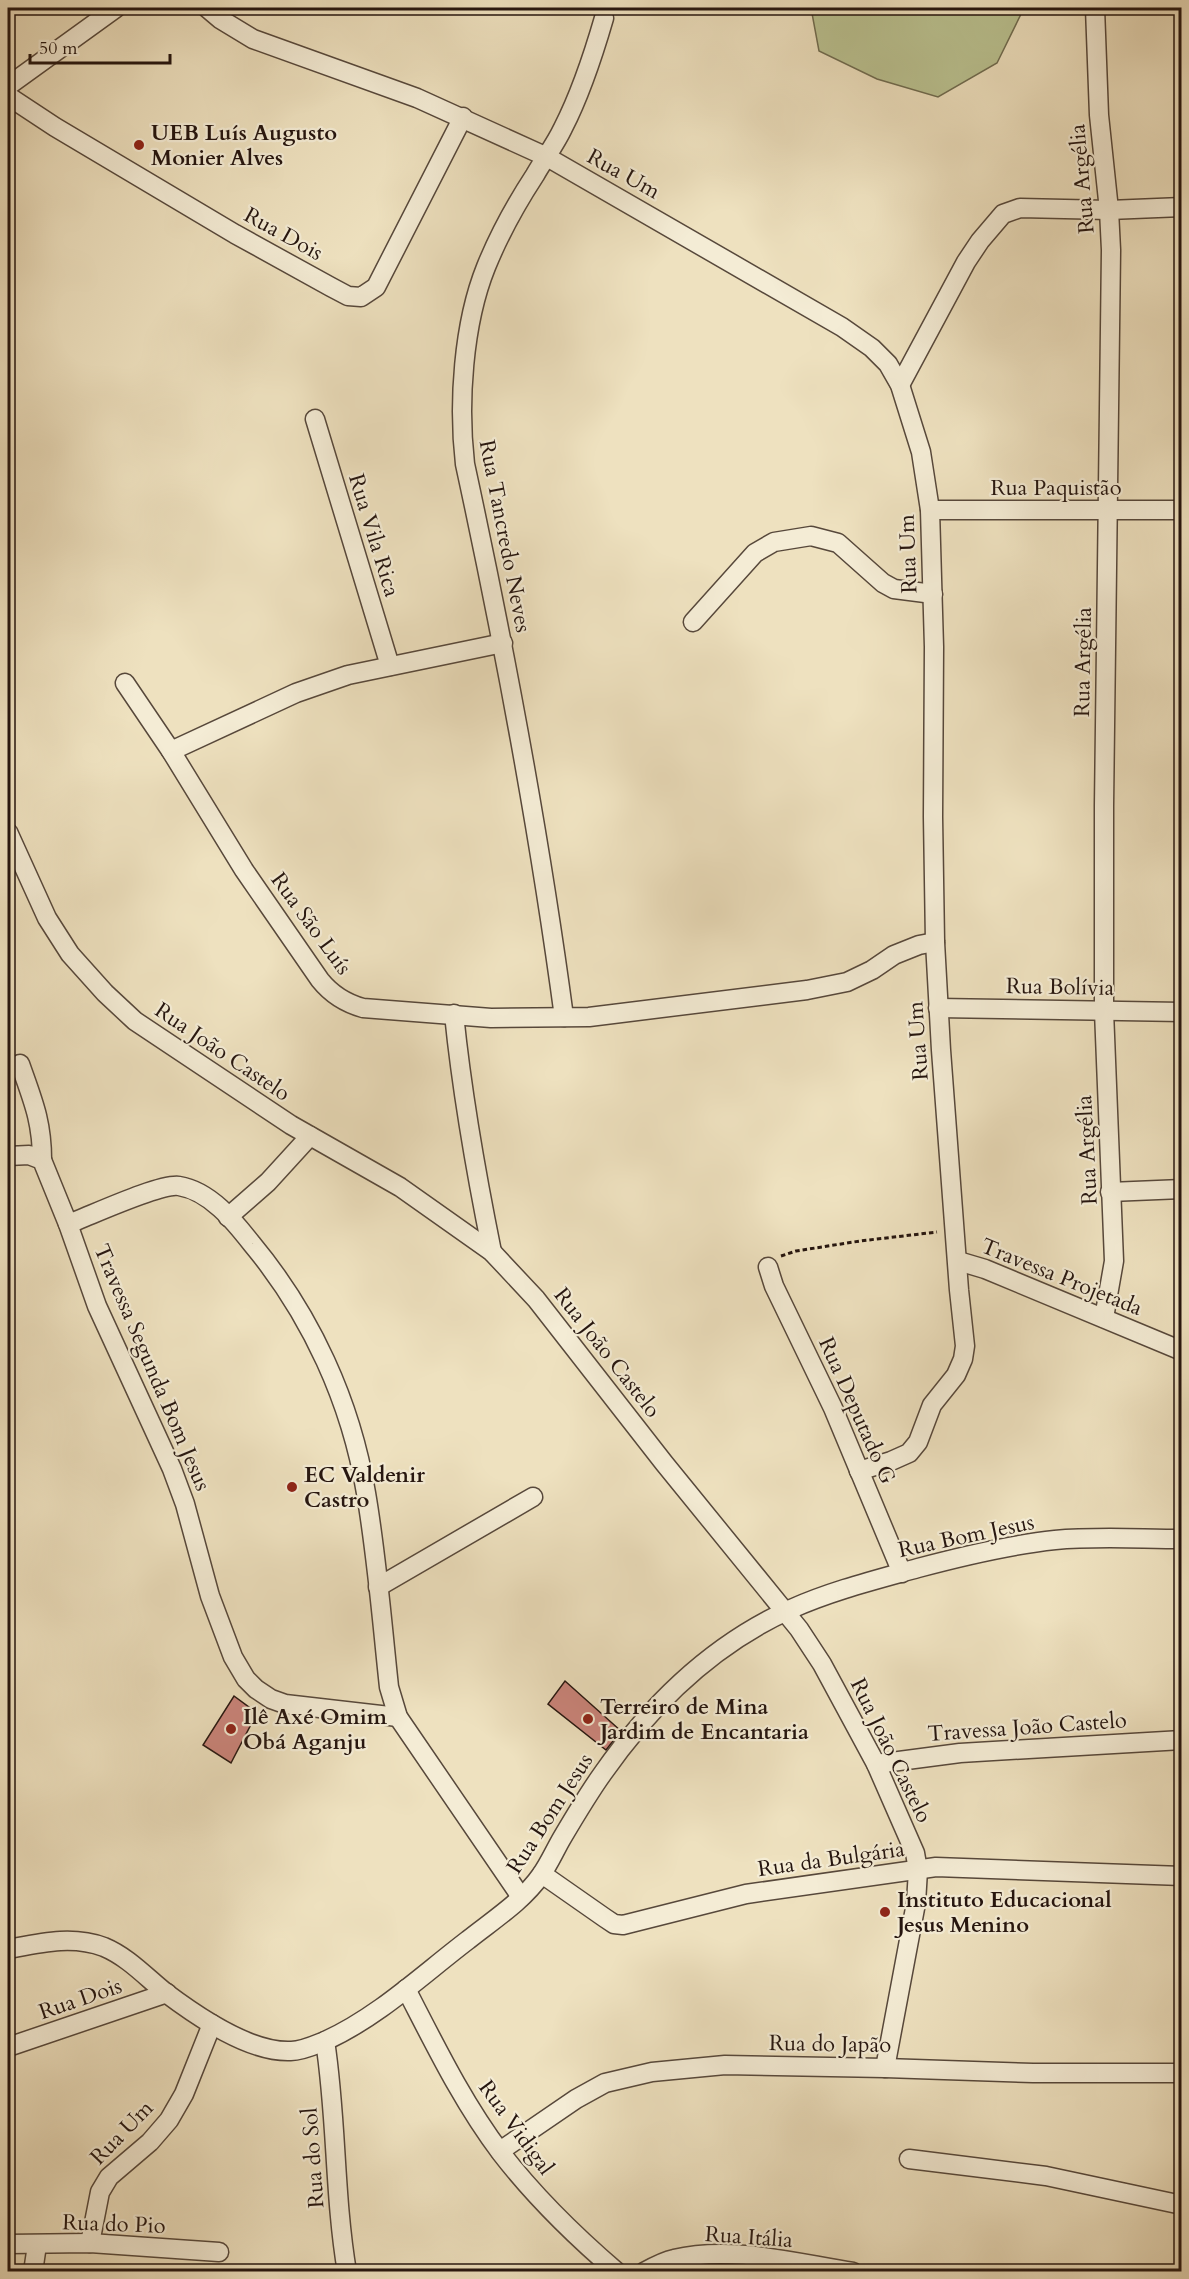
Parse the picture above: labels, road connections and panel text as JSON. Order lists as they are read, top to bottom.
{
  "streets": {
    "street": [
      "Rua Um",
      "Rua Argélia",
      "Rua Dois",
      "Rua Paquistão",
      "Rua Vila Rica",
      "Rua Tancredo Neves",
      "Rua São Luís",
      "Rua Bolívia",
      "Rua João Castelo",
      "Travessa Projetada",
      "Travessa Segunda Bom Jesus",
      "Rua Deputado G",
      "Rua Bom Jesus",
      "Travessa João Castelo",
      "Rua da Bulgária",
      "Rua do Japão",
      "Rua Vidigal",
      "Rua do Sol",
      "Rua do Pio",
      "Rua Itália"
    ]
  },
  "crossings": [
    ["Rua Um", "Rua Dois"],
    ["Rua Um", "Rua Paquistão"],
    ["Rua Um", "Rua Tancredo Neves"],
    ["Rua Um", "Rua São Luís"],
    ["Rua Um", "Rua Bolívia"],
    ["Rua Um", "Travessa Projetada"],
    ["Rua Um", "Rua Deputado G"],
    ["Rua Um", "Rua Bom Jesus"],
    ["Rua Um", "Rua do Pio"],
    ["Rua Argélia", "Rua Paquistão"],
    ["Rua Argélia", "Rua Bolívia"],
    ["Rua Argélia", "Travessa Projetada"],
    ["Rua Dois", "Rua Bom Jesus"],
    ["Rua Tancredo Neves", "Rua São Luís"],
    ["Rua João Castelo", "Rua Bom Jesus"],
    ["Rua João Castelo", "Travessa João Castelo"],
    ["Rua João Castelo", "Rua da Bulgária"],
    ["Rua João Castelo", "Rua do Japão"],
    ["Travessa Segunda Bom Jesus", "Rua Bom Jesus"],
    ["Rua Deputado G", "Rua Bom Jesus"],
    ["Rua Bom Jesus", "Rua da Bulgária"],
    ["Rua Bom Jesus", "Rua Vidigal"],
    ["Rua Bom Jesus", "Rua do Sol"],
    ["Rua do Japão", "Rua Vidigal"]
  ],
  "places": [
    "UEB Luís Augusto Monier Alves",
    "EC Valdenir Castro",
    "Terreiro de Mina Jardim de Encantaria",
    "Ilê Axé Omim Obá Aganju",
    "Instituto Educacional Jesus Menino"
  ],
  "scale_bar": "50 m"
}
